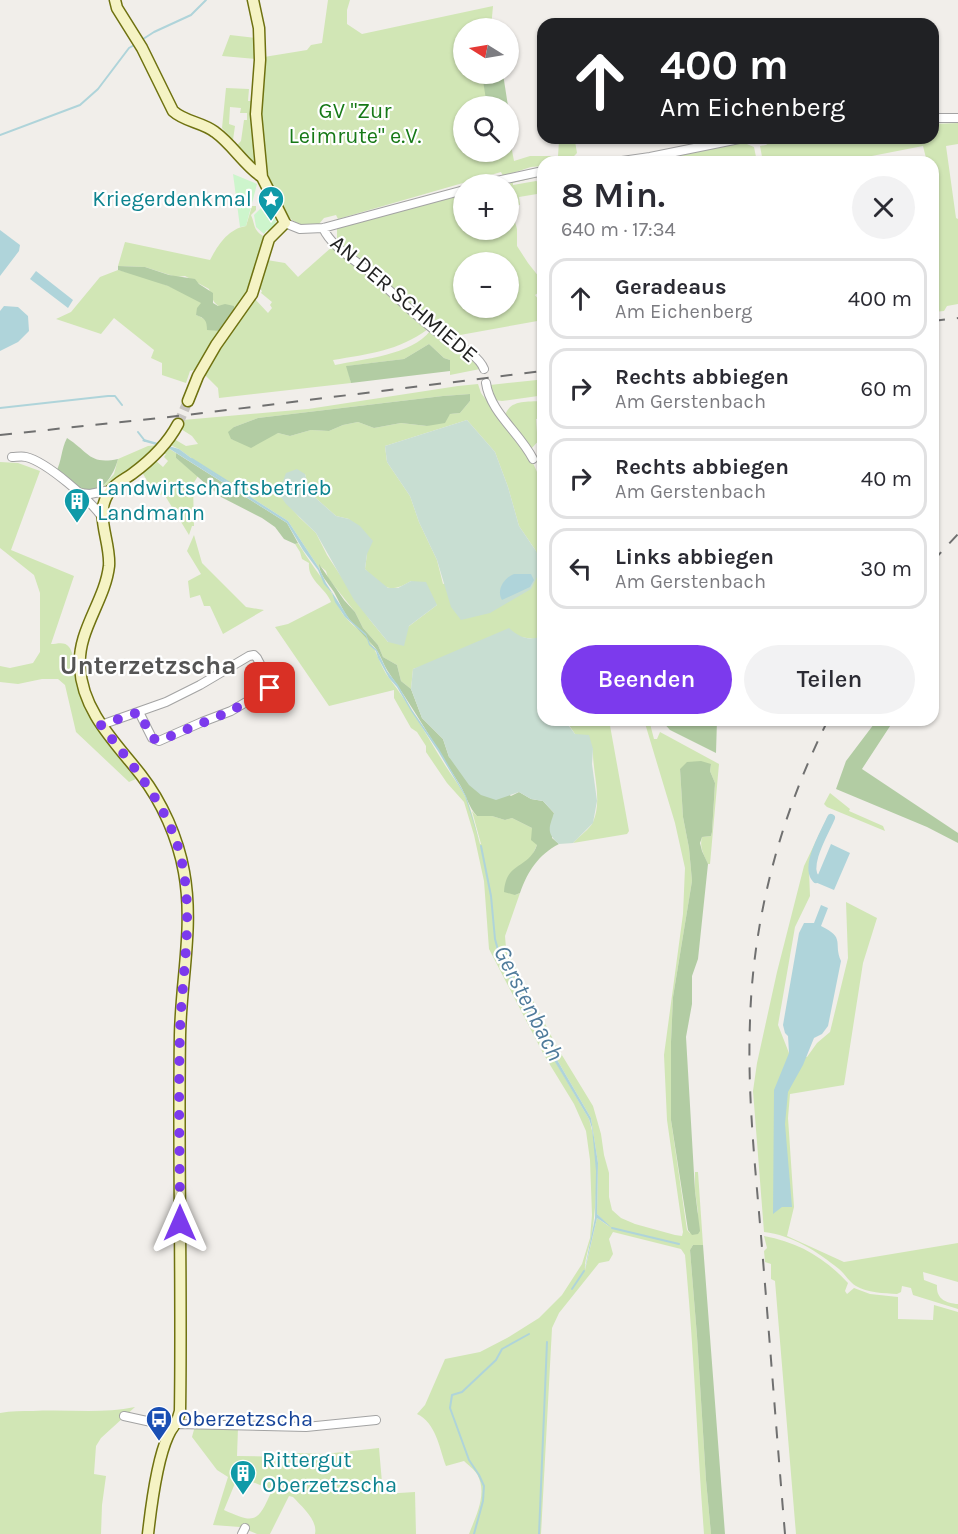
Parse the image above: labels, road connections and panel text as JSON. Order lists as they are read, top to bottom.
{
  "streets": {
    "street": ["AN DER SCHMIEDE"]
  },
  "districts": ["Unterzetzscha"],
  "water": ["Gerstenbach"],
  "parks": ["GV \"Zur Leimrute\" e.V."],
  "places": {
    "place": ["Kriegerdenkmal"],
    "building": ["Landwirtschaftsbetrieb Landmann", "Rittergut Oberzetzscha"],
    "bus stop": ["Oberzetzscha"]
  },
  "north": "left",
  "page": {
    "map_buttons": ["+", "−"],
    "turn": ["400 m", "Am Eichenberg"],
    "heading": ["8 Min.", "640 m · 17:34"],
    "list": [
      {
        "name": "Geradeaus",
        "note": "Am Eichenberg",
        "value": "400 m"
      },
      {
        "name": "Rechts abbiegen",
        "note": "Am Gerstenbach",
        "value": "60 m"
      },
      {
        "name": "Rechts abbiegen",
        "note": "Am Gerstenbach",
        "value": "40 m"
      },
      {
        "name": "Links abbiegen",
        "note": "Am Gerstenbach",
        "value": "30 m"
      }
    ],
    "buttons": ["Beenden", "Teilen"]
  }
}
